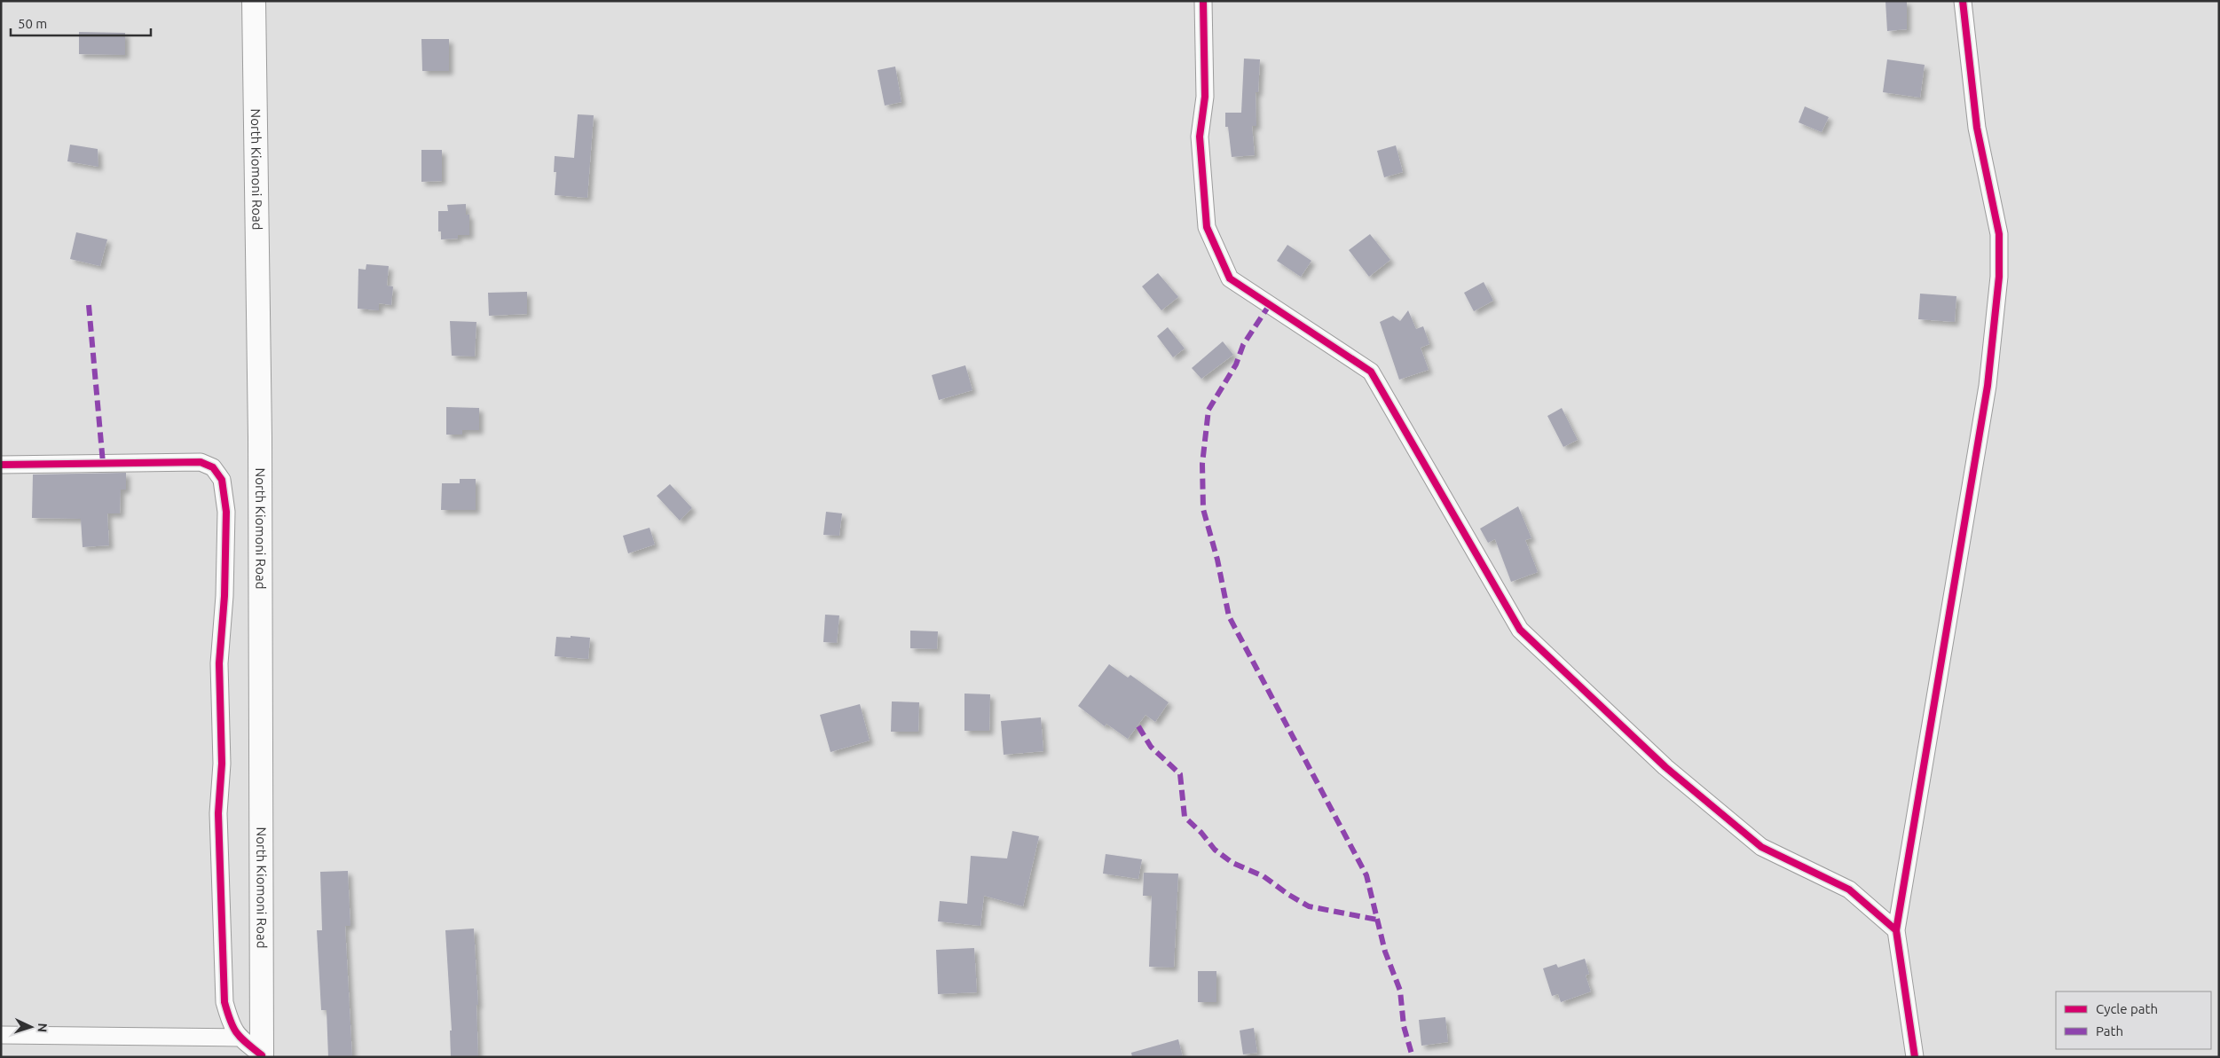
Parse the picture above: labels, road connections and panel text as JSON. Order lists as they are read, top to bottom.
{
  "streets": {
    "main road": ["North Kiomoni Road"]
  },
  "legend": ["Cycle path", "Path"],
  "scale_bar": "50 m",
  "north": "right"
}
